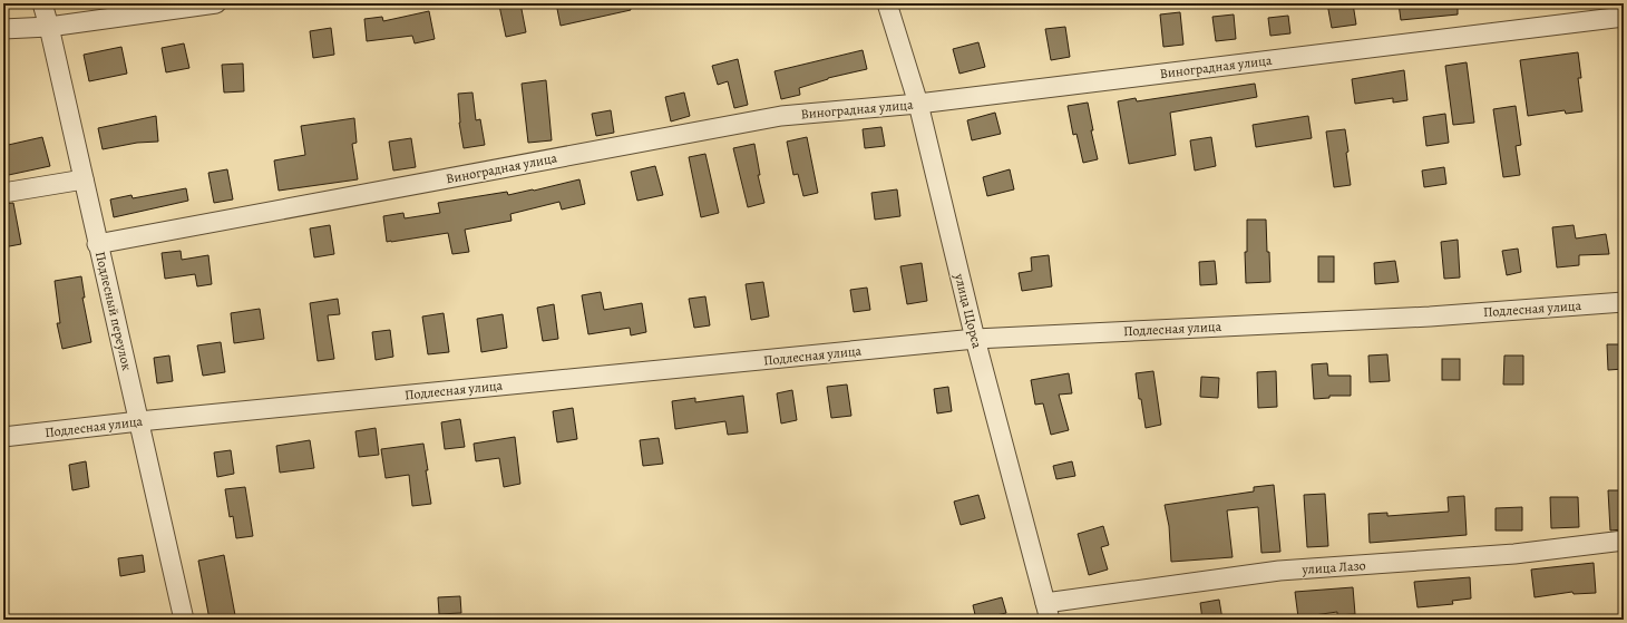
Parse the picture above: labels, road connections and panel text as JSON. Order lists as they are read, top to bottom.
{
  "streets": {
    "street": [
      "Виноградная улица",
      "Подлесная улица",
      "Подлесный переулок",
      "улица Щорса",
      "улица Лазо"
    ]
  },
  "crossings": [
    ["Виноградная улица", "Подлесный переулок"],
    ["Виноградная улица", "улица Щорса"],
    ["Подлесная улица", "Подлесный переулок"],
    ["Подлесная улица", "улица Щорса"],
    ["улица Щорса", "улица Лазо"]
  ]
}
